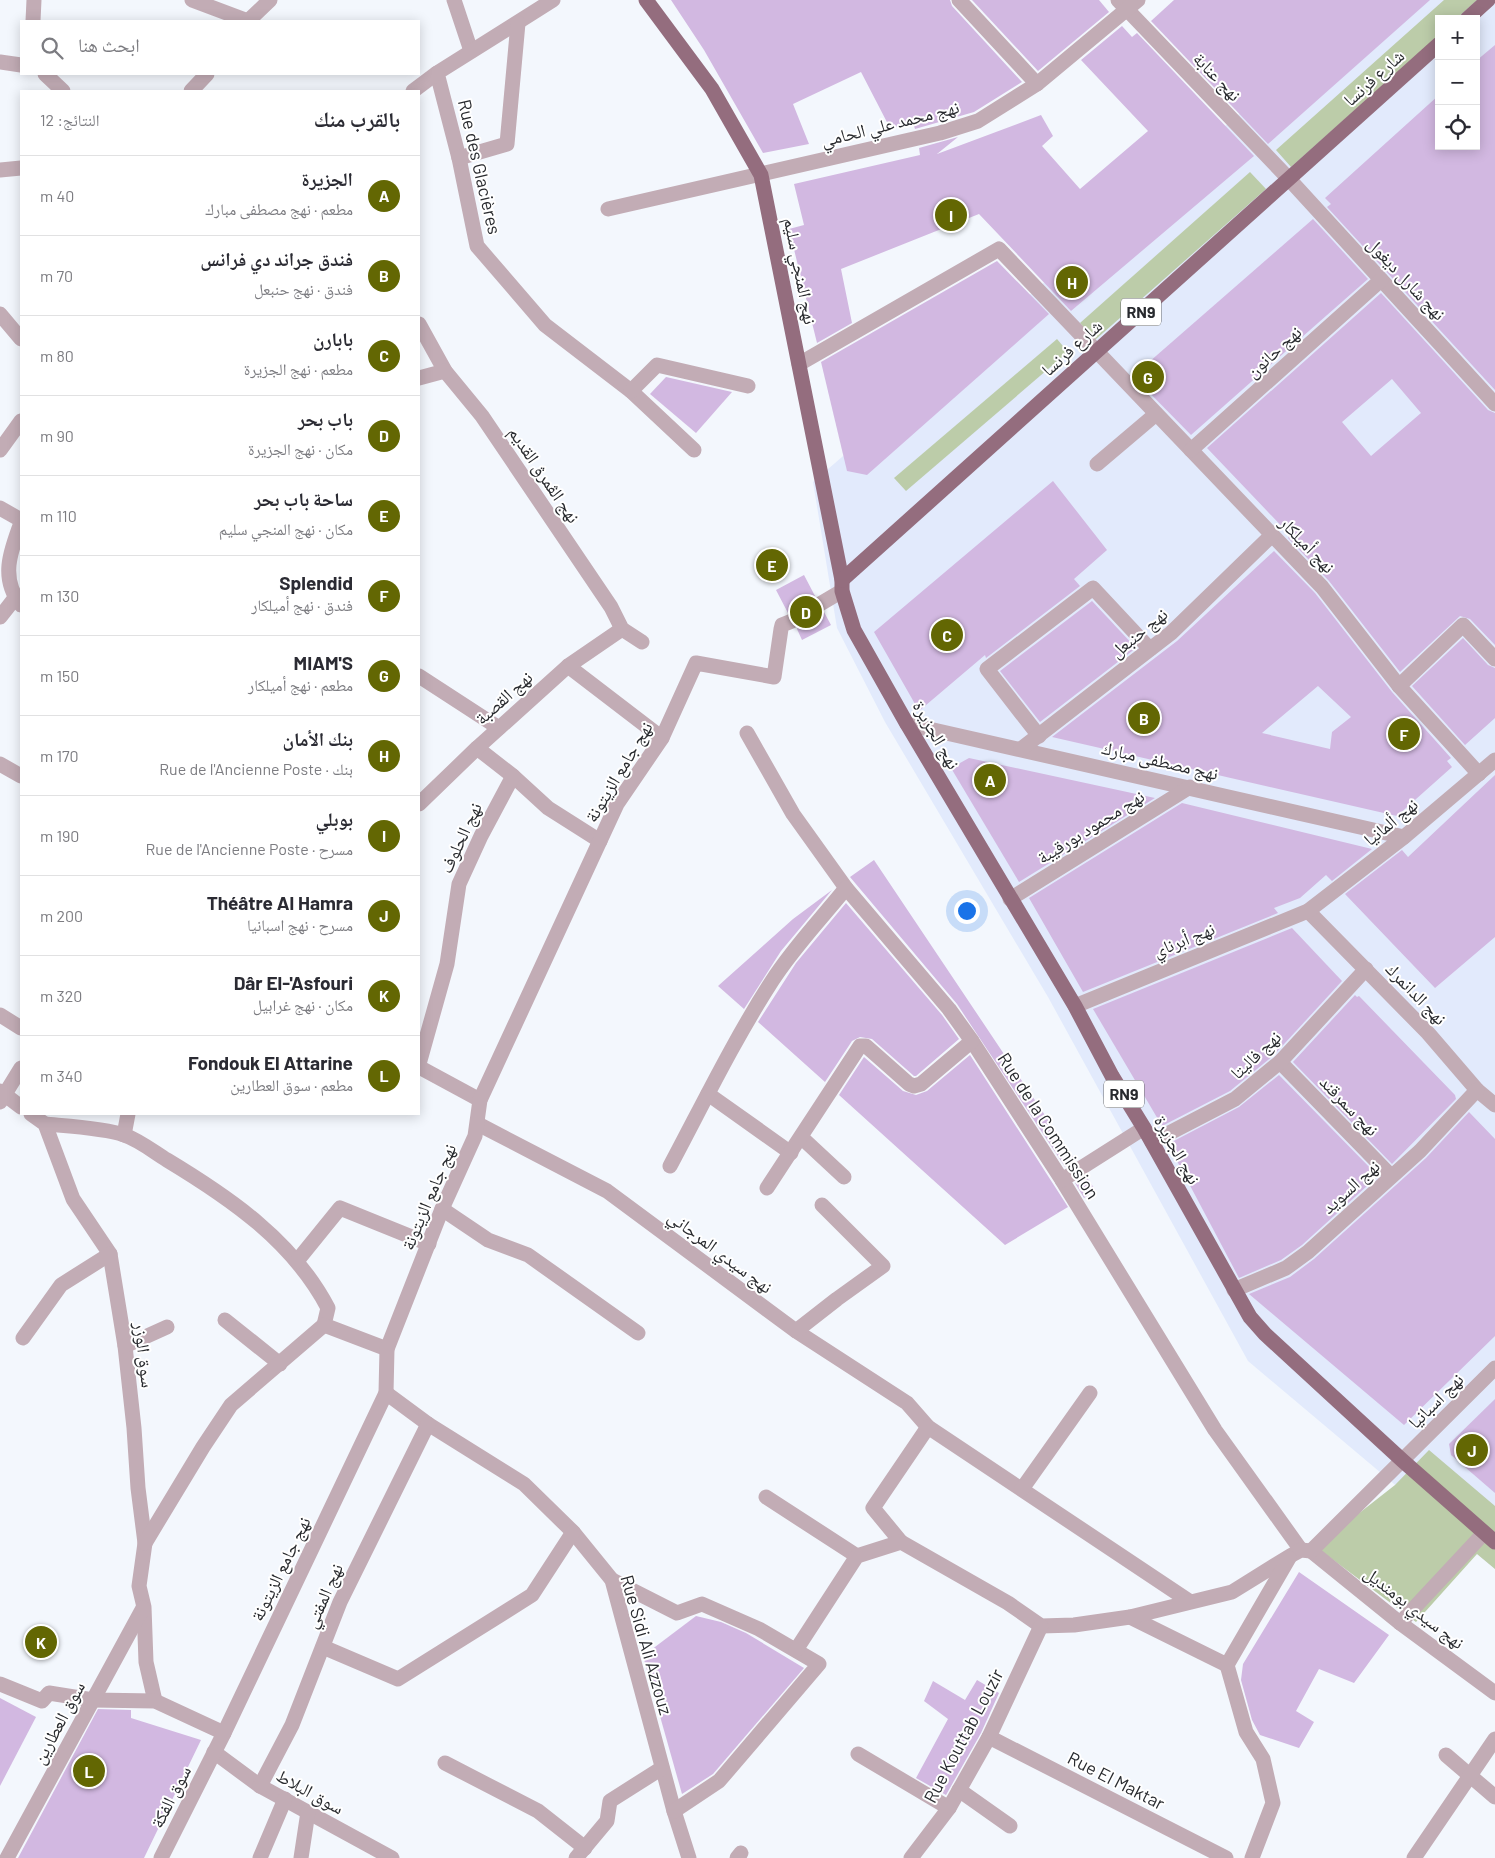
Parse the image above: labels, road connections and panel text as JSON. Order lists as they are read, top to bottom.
{
  "streets": {
    "main road": [
      "شارع فرنسا",
      "نهج المنجي سليم",
      "RN9",
      "نهج الجزيرة"
    ],
    "street": [
      "نهج عنابة",
      "نهج محمد علي الحامي",
      "Rue des Glacières",
      "نهج شارل ديغول",
      "نهج حانون",
      "نهج الڨمرڨ القديم",
      "نهج أميلكار",
      "نهج حنبعل",
      "نهج القصبة",
      "نهج مصطفى مبارك",
      "نهج جامع الزيتونة",
      "نهج ألمانيا",
      "نهج محمود بورقيبة",
      "نهج الحلوف",
      "نهج أبرناي",
      "نهج الدانمرك",
      "نهج فاليتا",
      "نهج سمرقند",
      "Rue de la Commission",
      "نهج السويد",
      "نهج سيدي المرجاني",
      "سوق الوزر",
      "نهج اسبانيا",
      "نهج المفتي",
      "نهج سيدي بومنديل",
      "Rue Sidi Ali Azzouz",
      "سوق العطارين",
      "Rue Kouttab Louzir",
      "Rue El Maktar",
      "سوق البلاط",
      "سوق الفكة"
    ]
  },
  "crossings": [
    ["نهج عنابة", "شارع فرنسا"],
    ["نهج عنابة", "نهج محمد علي الحامي"],
    ["نهج عنابة", "نهج شارل ديغول"],
    ["شارع فرنسا", "نهج المنجي سليم"],
    ["شارع فرنسا", "نهج شارل ديغول"],
    ["شارع فرنسا", "نهج أميلكار"],
    ["شارع فرنسا", "نهج الجزيرة"],
    ["نهج محمد علي الحامي", "نهج المنجي سليم"],
    ["نهج المنجي سليم", "نهج أميلكار"],
    ["نهج المنجي سليم", "نهج الجزيرة"],
    ["نهج شارل ديغول", "نهج حانون"],
    ["نهج حانون", "نهج أميلكار"],
    ["نهج الڨمرڨ القديم", "نهج القصبة"],
    ["نهج أميلكار", "نهج حنبعل"],
    ["نهج أميلكار", "نهج ألمانيا"],
    ["نهج حنبعل", "نهج مصطفى مبارك"],
    ["نهج الجزيرة", "نهج مصطفى مبارك"],
    ["نهج الجزيرة", "نهج محمود بورقيبة"],
    ["نهج الجزيرة", "نهج أبرناي"],
    ["نهج الجزيرة", "نهج فاليتا"],
    ["نهج الجزيرة", "نهج السويد"],
    ["نهج الجزيرة", "نهج اسبانيا"],
    ["نهج مصطفى مبارك", "نهج ألمانيا"],
    ["نهج مصطفى مبارك", "نهج محمود بورقيبة"],
    ["نهج جامع الزيتونة", "نهج سيدي المرجاني"],
    ["نهج جامع الزيتونة", "Rue Sidi Ali Azzouz"],
    ["نهج جامع الزيتونة", "سوق البلاط"],
    ["نهج جامع الزيتونة", "سوق الفكة"],
    ["نهج ألمانيا", "نهج أبرناي"],
    ["نهج ألمانيا", "نهج الدانمرك"],
    ["نهج أبرناي", "نهج الدانمرك"],
    ["نهج الدانمرك", "نهج فاليتا"],
    ["نهج الدانمرك", "نهج السويد"],
    ["نهج فاليتا", "نهج سمرقند"],
    ["نهج سمرقند", "نهج السويد"],
    ["Rue de la Commission", "نهج اسبانيا"],
    ["Rue de la Commission", "نهج سيدي بومنديل"],
    ["سوق الوزر", "سوق العطارين"],
    ["نهج اسبانيا", "نهج سيدي بومنديل"],
    ["نهج المفتي", "Rue Sidi Ali Azzouz"],
    ["نهج المفتي", "سوق البلاط"],
    ["Rue Kouttab Louzir", "Rue El Maktar"],
    ["سوق البلاط", "سوق الفكة"]
  ],
  "page": {
    "map_buttons": ["+", "−"],
    "search": "ابحث هنا",
    "heading": ["بالقرب منك", "النتائج: 12"],
    "list": [
      {
        "mark": "A",
        "name": "الجزيرة",
        "note": "مطعم · نهج مصطفى مبارك",
        "value": "40 m"
      },
      {
        "mark": "B",
        "name": "فندق جراند دي فرانس",
        "note": "فندق · نهج حنبعل",
        "value": "70 m"
      },
      {
        "mark": "C",
        "name": "بابارن",
        "note": "مطعم · نهج الجزيرة",
        "value": "80 m"
      },
      {
        "mark": "D",
        "name": "باب بحر",
        "note": "مكان · نهج الجزيرة",
        "value": "90 m"
      },
      {
        "mark": "E",
        "name": "ساحة باب بحر",
        "note": "مكان · نهج المنجي سليم",
        "value": "110 m"
      },
      {
        "mark": "F",
        "name": "Splendid",
        "note": "فندق · نهج أميلكار",
        "value": "130 m"
      },
      {
        "mark": "G",
        "name": "MIAM'S",
        "note": "مطعم · نهج أميلكار",
        "value": "150 m"
      },
      {
        "mark": "H",
        "name": "بنك الأمان",
        "note": "بنك · Rue de l'Ancienne Poste",
        "value": "170 m"
      },
      {
        "mark": "I",
        "name": "بوبلي",
        "note": "مسرح · Rue de l'Ancienne Poste",
        "value": "190 m"
      },
      {
        "mark": "J",
        "name": "Théâtre Al Hamra",
        "note": "مسرح · نهج اسبانيا",
        "value": "200 m"
      },
      {
        "mark": "K",
        "name": "Dâr El-'Asfouri",
        "note": "مكان · نهج غرابيل",
        "value": "320 m"
      },
      {
        "mark": "L",
        "name": "Fondouk El Attarine",
        "note": "مطعم · سوق العطارين",
        "value": "340 m"
      }
    ],
    "pins": [
      "I",
      "H",
      "G",
      "E",
      "D",
      "C",
      "B",
      "F",
      "A",
      "J",
      "K",
      "L"
    ]
  }
}
